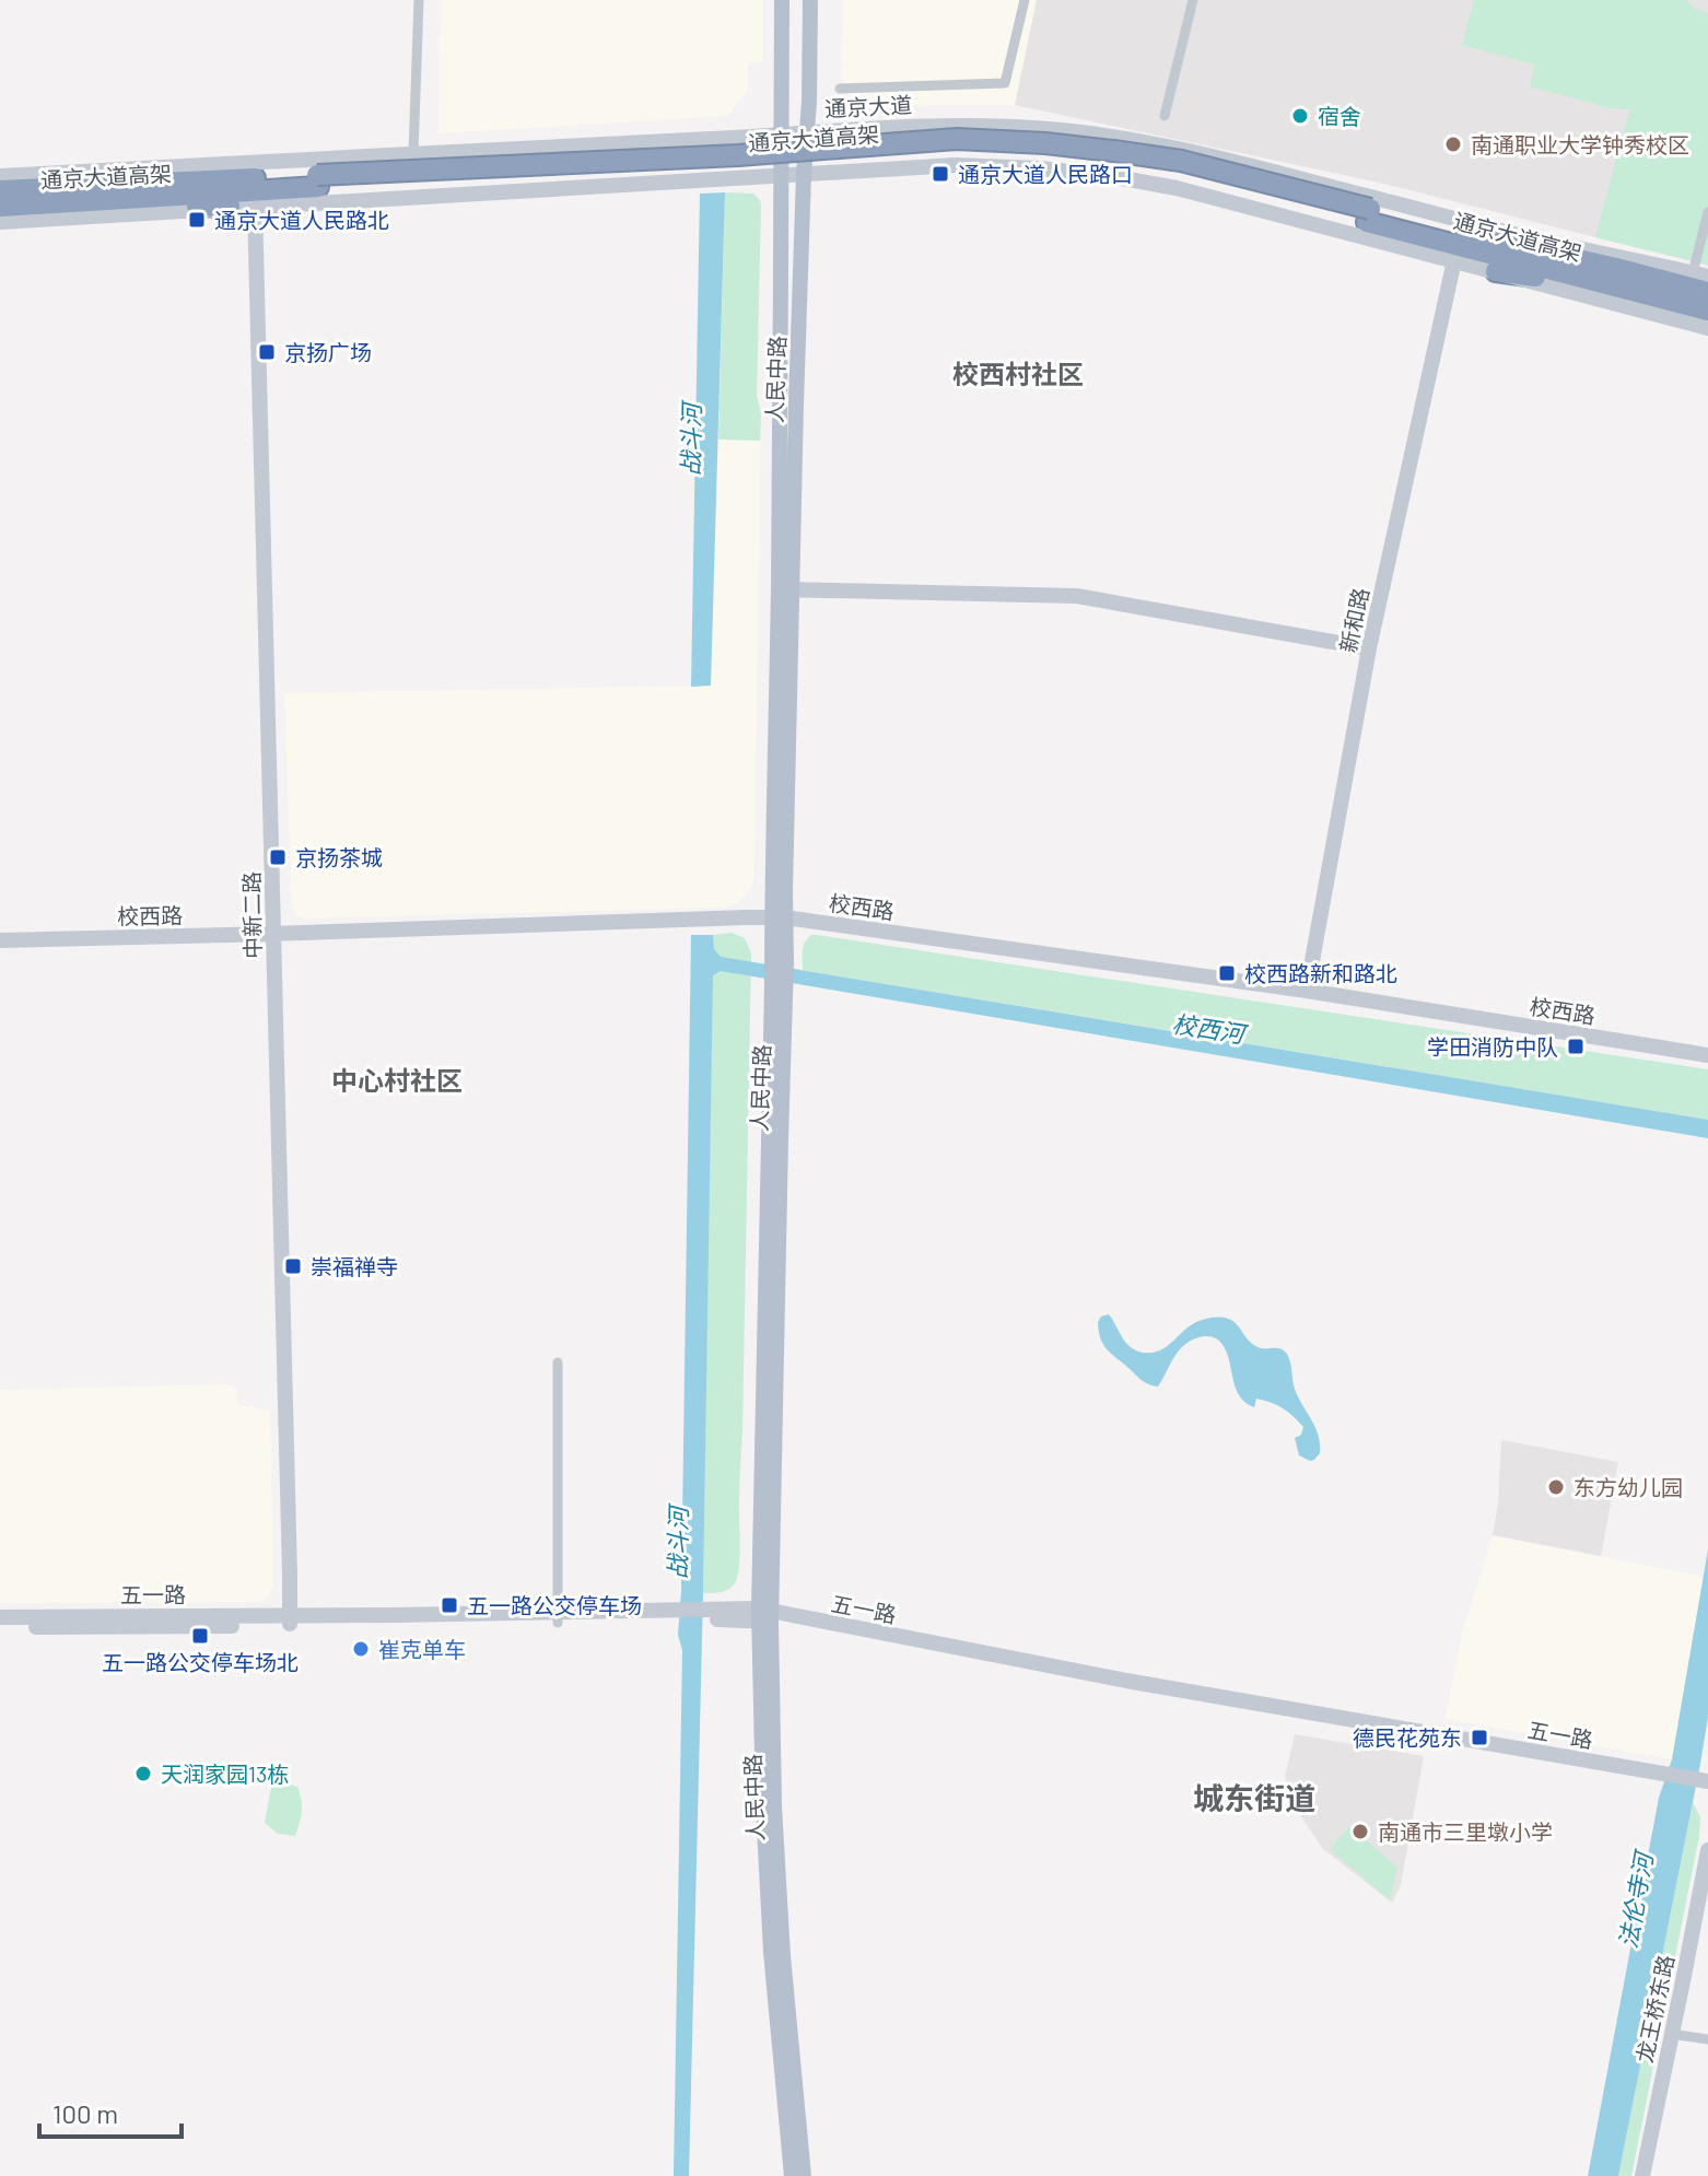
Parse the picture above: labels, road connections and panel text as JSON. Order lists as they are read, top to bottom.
{
  "streets": {
    "highway": ["通京大道高架"],
    "main road": ["人民中路"],
    "street": [
      "通京大道",
      "新和路",
      "校西路",
      "中新二路",
      "五一路",
      "龙王桥东路"
    ]
  },
  "crossings": [
    ["通京大道", "人民中路"],
    ["人民中路", "校西路"],
    ["人民中路", "五一路"],
    ["新和路", "校西路"],
    ["校西路", "中新二路"],
    ["中新二路", "五一路"]
  ],
  "districts": ["校西村社区", "中心村社区", "城东街道"],
  "water": ["战斗河", "校西河", "法伦寺河"],
  "places": {
    "other": [
      "宿舍",
      "南通职业大学钟秀校区",
      "东方幼儿园",
      "崔克单车",
      "天润家园13栋",
      "南通市三里墩小学"
    ],
    "transit": [
      "通京大道人民路口",
      "通京大道人民路北",
      "京扬广场",
      "京扬茶城",
      "校西路新和路北",
      "学田消防中队",
      "崇福禅寺",
      "五一路公交停车场",
      "五一路公交停车场北",
      "德民花苑东"
    ]
  },
  "scale_bar": "100 m"
}
